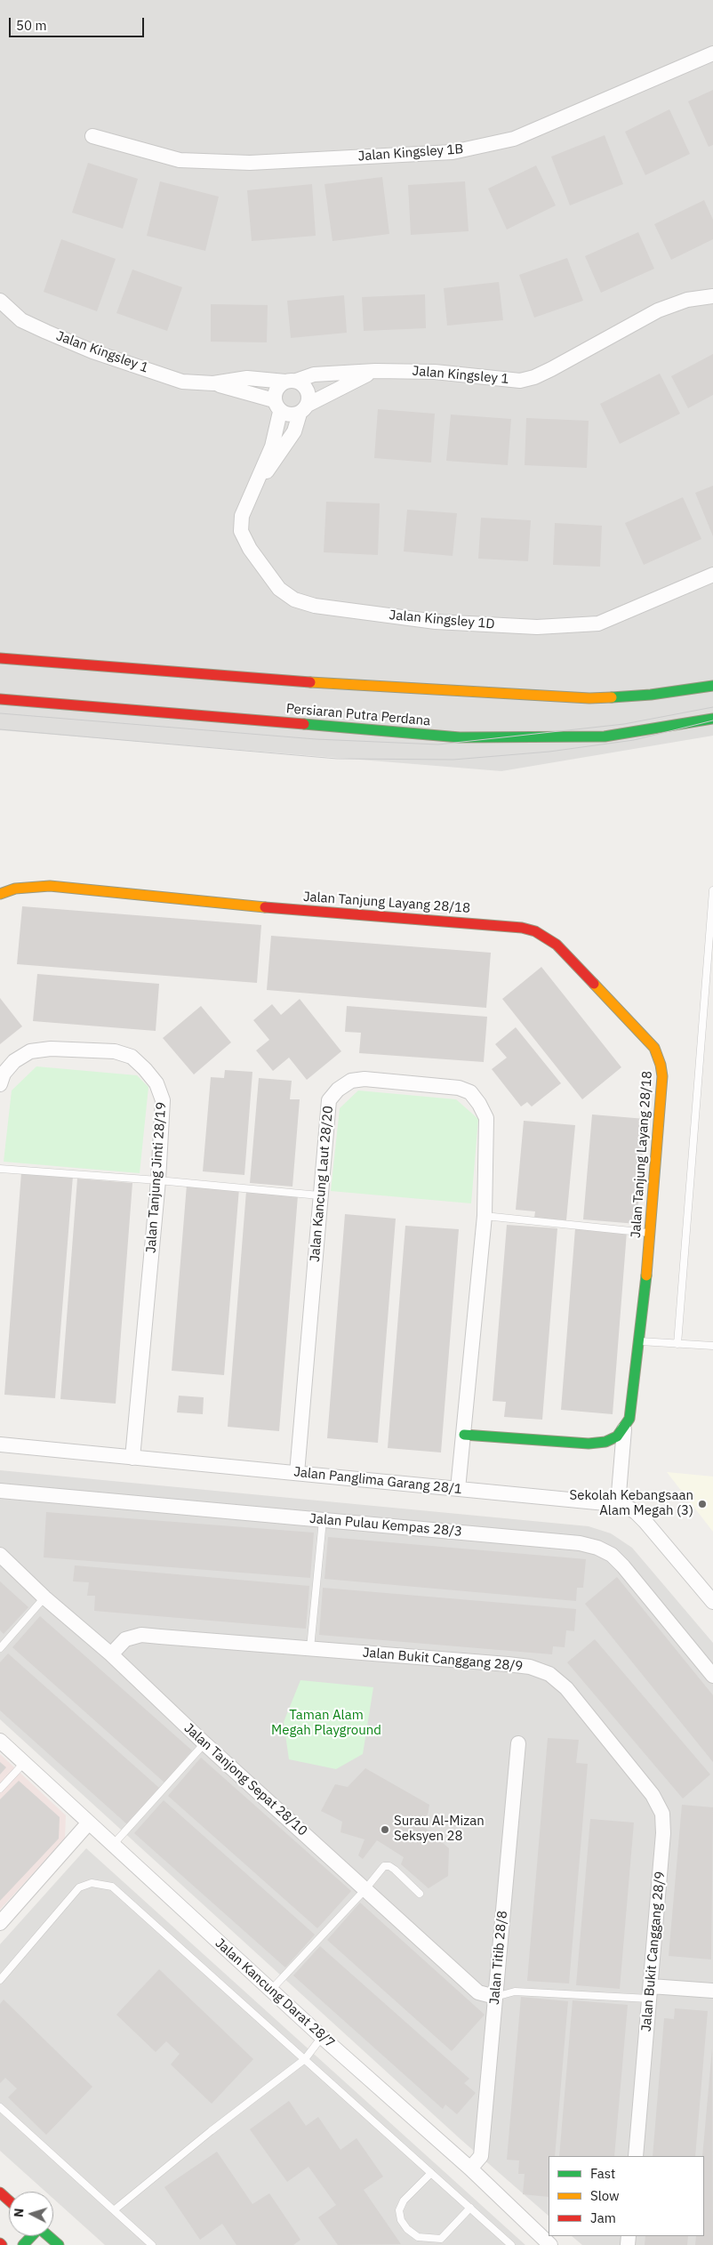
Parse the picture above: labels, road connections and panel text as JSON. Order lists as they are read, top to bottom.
{
  "streets": {
    "main road": ["Persiaran Putra Perdana", "Jalan Tanjung Layang 28/18"],
    "street": [
      "Jalan Kingsley 1B",
      "Jalan Kingsley 1",
      "Jalan Kingsley 1D",
      "Jalan Tanjung Jinti 28/19",
      "Jalan Kancung Laut 28/20",
      "Jalan Panglima Garang 28/1",
      "Jalan Pulau Kempas 28/3",
      "Jalan Bukit Canggang 28/9",
      "Jalan Tanjong Sepat 28/10",
      "Jalan Titib 28/8",
      "Jalan Kancung Darat 28/7"
    ]
  },
  "crossings": [
    ["Jalan Kingsley 1", "Jalan Kingsley 1D"],
    ["Jalan Tanjung Jinti 28/19", "Jalan Panglima Garang 28/1"],
    ["Jalan Kancung Laut 28/20", "Jalan Panglima Garang 28/1"],
    ["Jalan Bukit Canggang 28/9", "Jalan Tanjong Sepat 28/10"],
    ["Jalan Tanjong Sepat 28/10", "Jalan Titib 28/8"],
    ["Jalan Titib 28/8", "Jalan Kancung Darat 28/7"]
  ],
  "parks": ["Taman Alam Megah Playground"],
  "places": ["Sekolah Kebangsaan Alam Megah (3)", "Surau Al-Mizan Seksyen 28"],
  "legend": ["Fast", "Slow", "Jam"],
  "scale_bar": "50 m",
  "north": "left"
}
